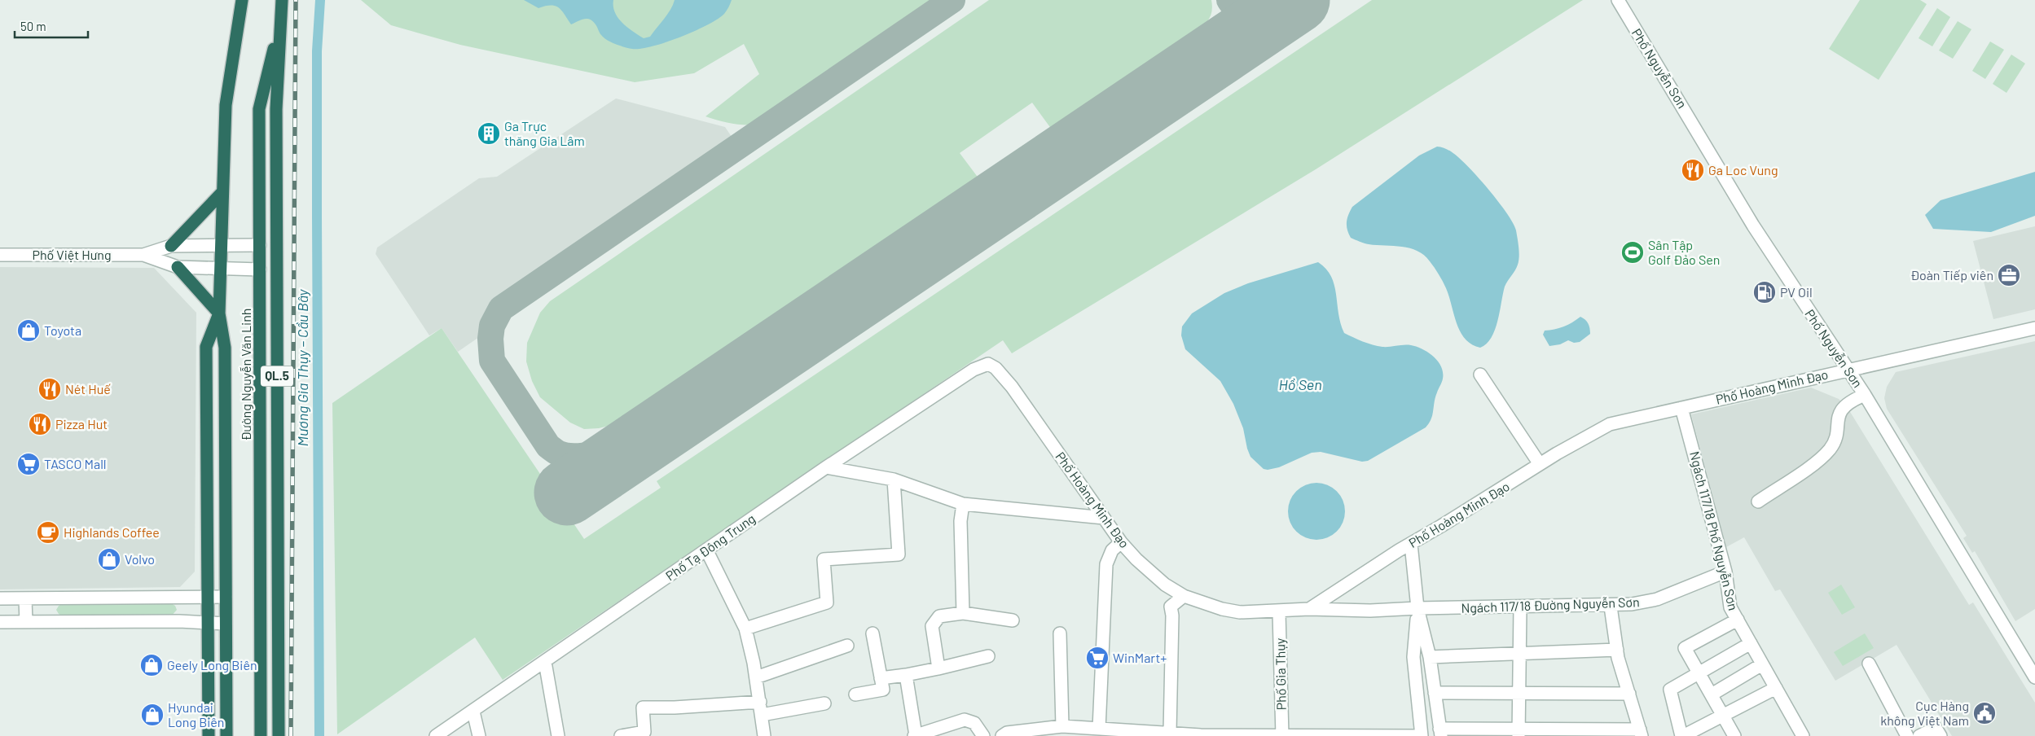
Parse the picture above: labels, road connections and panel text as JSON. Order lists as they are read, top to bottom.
{
  "streets": {
    "highway": ["Đường Nguyễn Văn Linh", "QL.5"],
    "street": [
      "Phố Nguyễn Sơn",
      "Phố Việt Hưng",
      "Phố Hoàng Minh Đạo",
      "Ngách 117/18 Phố Nguyễn Sơn",
      "Phố Tạ Đông Trung",
      "Ngách 117/18 Đường Nguyễn Sơn",
      "Phố Gia Thụy"
    ]
  },
  "crossings": [
    ["Phố Nguyễn Sơn", "Phố Hoàng Minh Đạo"],
    ["Phố Việt Hưng", "Đường Nguyễn Văn Linh"],
    ["Phố Hoàng Minh Đạo", "Ngách 117/18 Phố Nguyễn Sơn"],
    ["Phố Hoàng Minh Đạo", "Phố Tạ Đông Trung"],
    ["Phố Hoàng Minh Đạo", "Ngách 117/18 Đường Nguyễn Sơn"],
    ["Phố Hoàng Minh Đạo", "Phố Gia Thụy"],
    ["Ngách 117/18 Phố Nguyễn Sơn", "Ngách 117/18 Đường Nguyễn Sơn"]
  ],
  "water": ["Mương Gia Thụy – Cầu Bây", "Hồ Sen"],
  "places": {
    "building": ["Ga Trực thăng Gia Lâm"],
    "restaurant": ["Ga Loc Vung", "Nét Huế", "Pizza Hut"],
    "sports": ["Sân Tập Golf Đảo Sen"],
    "office": ["Đoàn Tiếp viên"],
    "fuel station": ["PV Oil"],
    "shop": [
      "Toyota",
      "Volvo",
      "Geely Long Biên",
      "Hyundai Long Biên"
    ],
    "supermarket": ["TASCO Mall", "WinMart+"],
    "cafe": ["Highlands Coffee"],
    "public building": ["Cục Hàng không Việt Nam"]
  },
  "scale_bar": "50 m"
}
